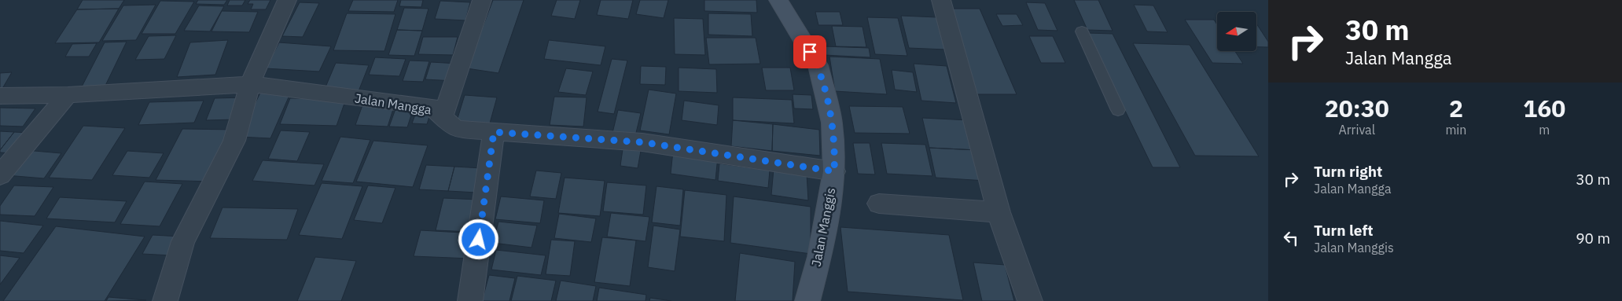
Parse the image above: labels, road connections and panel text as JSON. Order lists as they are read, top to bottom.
{
  "streets": {
    "street": ["Jalan Mangga", "Jalan Manggis"]
  },
  "crossings": [
    ["Jalan Mangga", "Jalan Manggis"]
  ],
  "north": "left",
  "page": {
    "turn": ["30 m", "Jalan Mangga"],
    "eta": [
      "20:30",
      "Arrival",
      "2",
      "min",
      "160",
      "m"
    ],
    "list": [
      {
        "name": "Turn right",
        "note": "Jalan Mangga",
        "value": "30 m"
      },
      {
        "name": "Turn left",
        "note": "Jalan Manggis",
        "value": "90 m"
      }
    ]
  }
}
